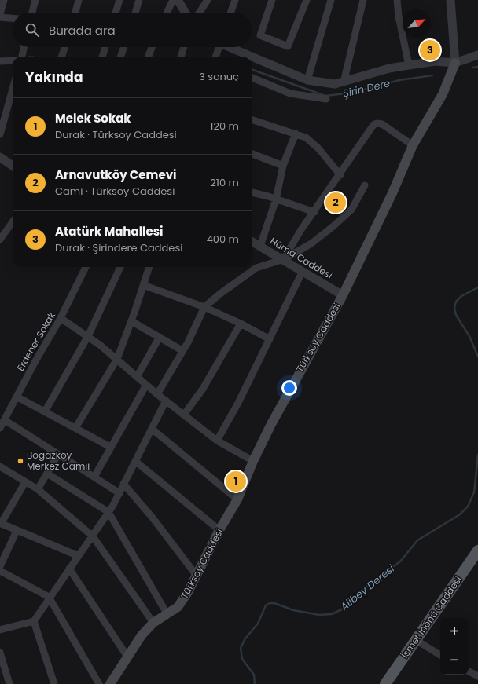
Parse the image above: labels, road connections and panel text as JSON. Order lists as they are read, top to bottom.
{
  "streets": {
    "main road": ["Türksoy Caddesi", "İsmet İnönü Caddesi"],
    "street": ["Hüma Caddesi", "Erdener Sokak"]
  },
  "crossings": [
    ["Hüma Caddesi", "Türksoy Caddesi"]
  ],
  "water": ["Şirin Dere", "Alibey Deresi"],
  "places": ["Boğazköy Merkez Camii"],
  "north": "top right",
  "page": {
    "search": "Burada ara",
    "pins": ["3", "2", "1"],
    "heading": ["Yakında", "3 sonuç"],
    "list": [
      {
        "mark": "1",
        "name": "Melek Sokak",
        "note": "Durak · Türksoy Caddesi",
        "value": "120 m"
      },
      {
        "mark": "2",
        "name": "Arnavutköy Cemevi",
        "note": "Cami · Türksoy Caddesi",
        "value": "210 m"
      },
      {
        "mark": "3",
        "name": "Atatürk Mahallesi",
        "note": "Durak · Şirindere Caddesi",
        "value": "400 m"
      }
    ],
    "map_buttons": ["+", "−"]
  }
}
